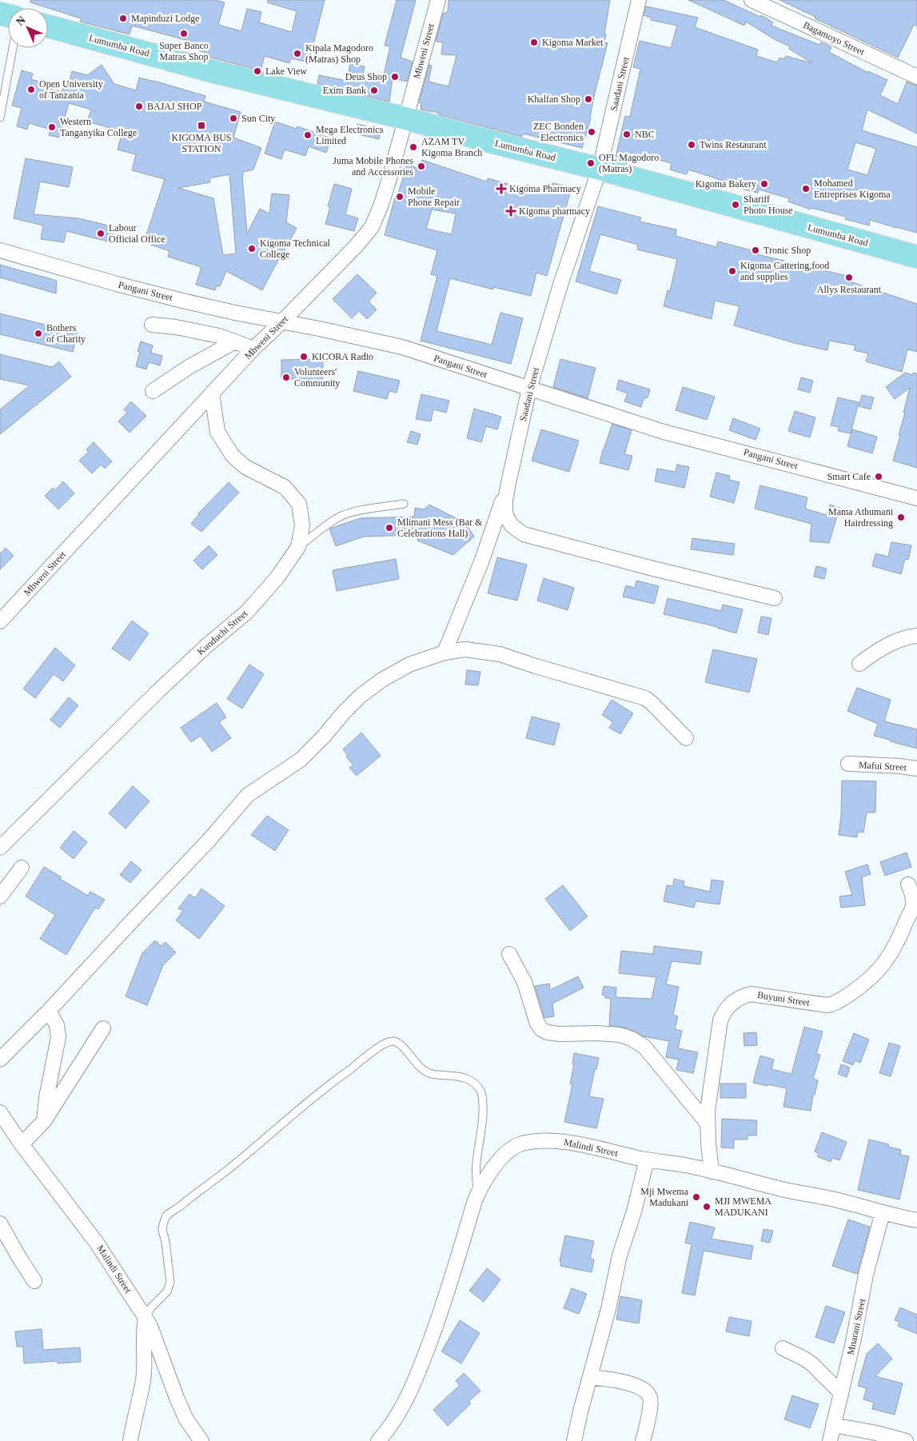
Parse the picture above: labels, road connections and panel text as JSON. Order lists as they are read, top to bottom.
{
  "streets": {
    "main road": ["Lumumba Road"],
    "street": [
      "Bagamoyo Street",
      "Mbweni Street",
      "Saadani Street",
      "Pangani Street",
      "Kunduchi Street",
      "Mafui Street",
      "Buyuni Street",
      "Malindi Street",
      "Mnarani Street"
    ]
  },
  "crossings": [
    ["Lumumba Road", "Mbweni Street"],
    ["Lumumba Road", "Saadani Street"],
    ["Mbweni Street", "Pangani Street"],
    ["Mbweni Street", "Kunduchi Street"],
    ["Saadani Street", "Pangani Street"],
    ["Buyuni Street", "Malindi Street"],
    ["Malindi Street", "Mnarani Street"]
  ],
  "places": {
    "other": [
      "Mapinduzi Lodge",
      "Super Banco Matras Shop",
      "Kigoma Market",
      "Kipala Magodoro (Matras) Shop",
      "Lake View",
      "Deus Shop",
      "Open University of Tanzania",
      "Exim Bank",
      "Khalfan Shop",
      "BAJAJ SHOP",
      "Sun City",
      "Western Tanganyika College",
      "ZEC Bonden Electronics",
      "NBC",
      "Mega Electronics Limited",
      "Twins Restaurant",
      "AZAM TV Kigoma Branch",
      "OFL Magodoro (Matras)",
      "Juma Mobile Phones and Accessories",
      "Kigoma Bakery",
      "Mohamed Entreprises Kigoma",
      "Mobile Phone Repair",
      "Shariff Photo House",
      "Labour Official Office",
      "Kigoma Technical College",
      "Tronic Shop",
      "Kigoma Cattering,food and supplies",
      "Allys Restaurant",
      "Bothers of Charity",
      "KICORA Radio",
      "Volunteers' Community",
      "Smart Cafe",
      "Mama Athumani Hairdressing",
      "Mlimani Mess (Bar & Celebrations Hall)",
      "Mji Mwema Madukani",
      "MJI MWEMA MADUKANI"
    ],
    "transit": ["KIGOMA BUS STATION"],
    "health": ["Kigoma Pharmacy", "Kigoma pharmacy"]
  },
  "north": "top left"
}
